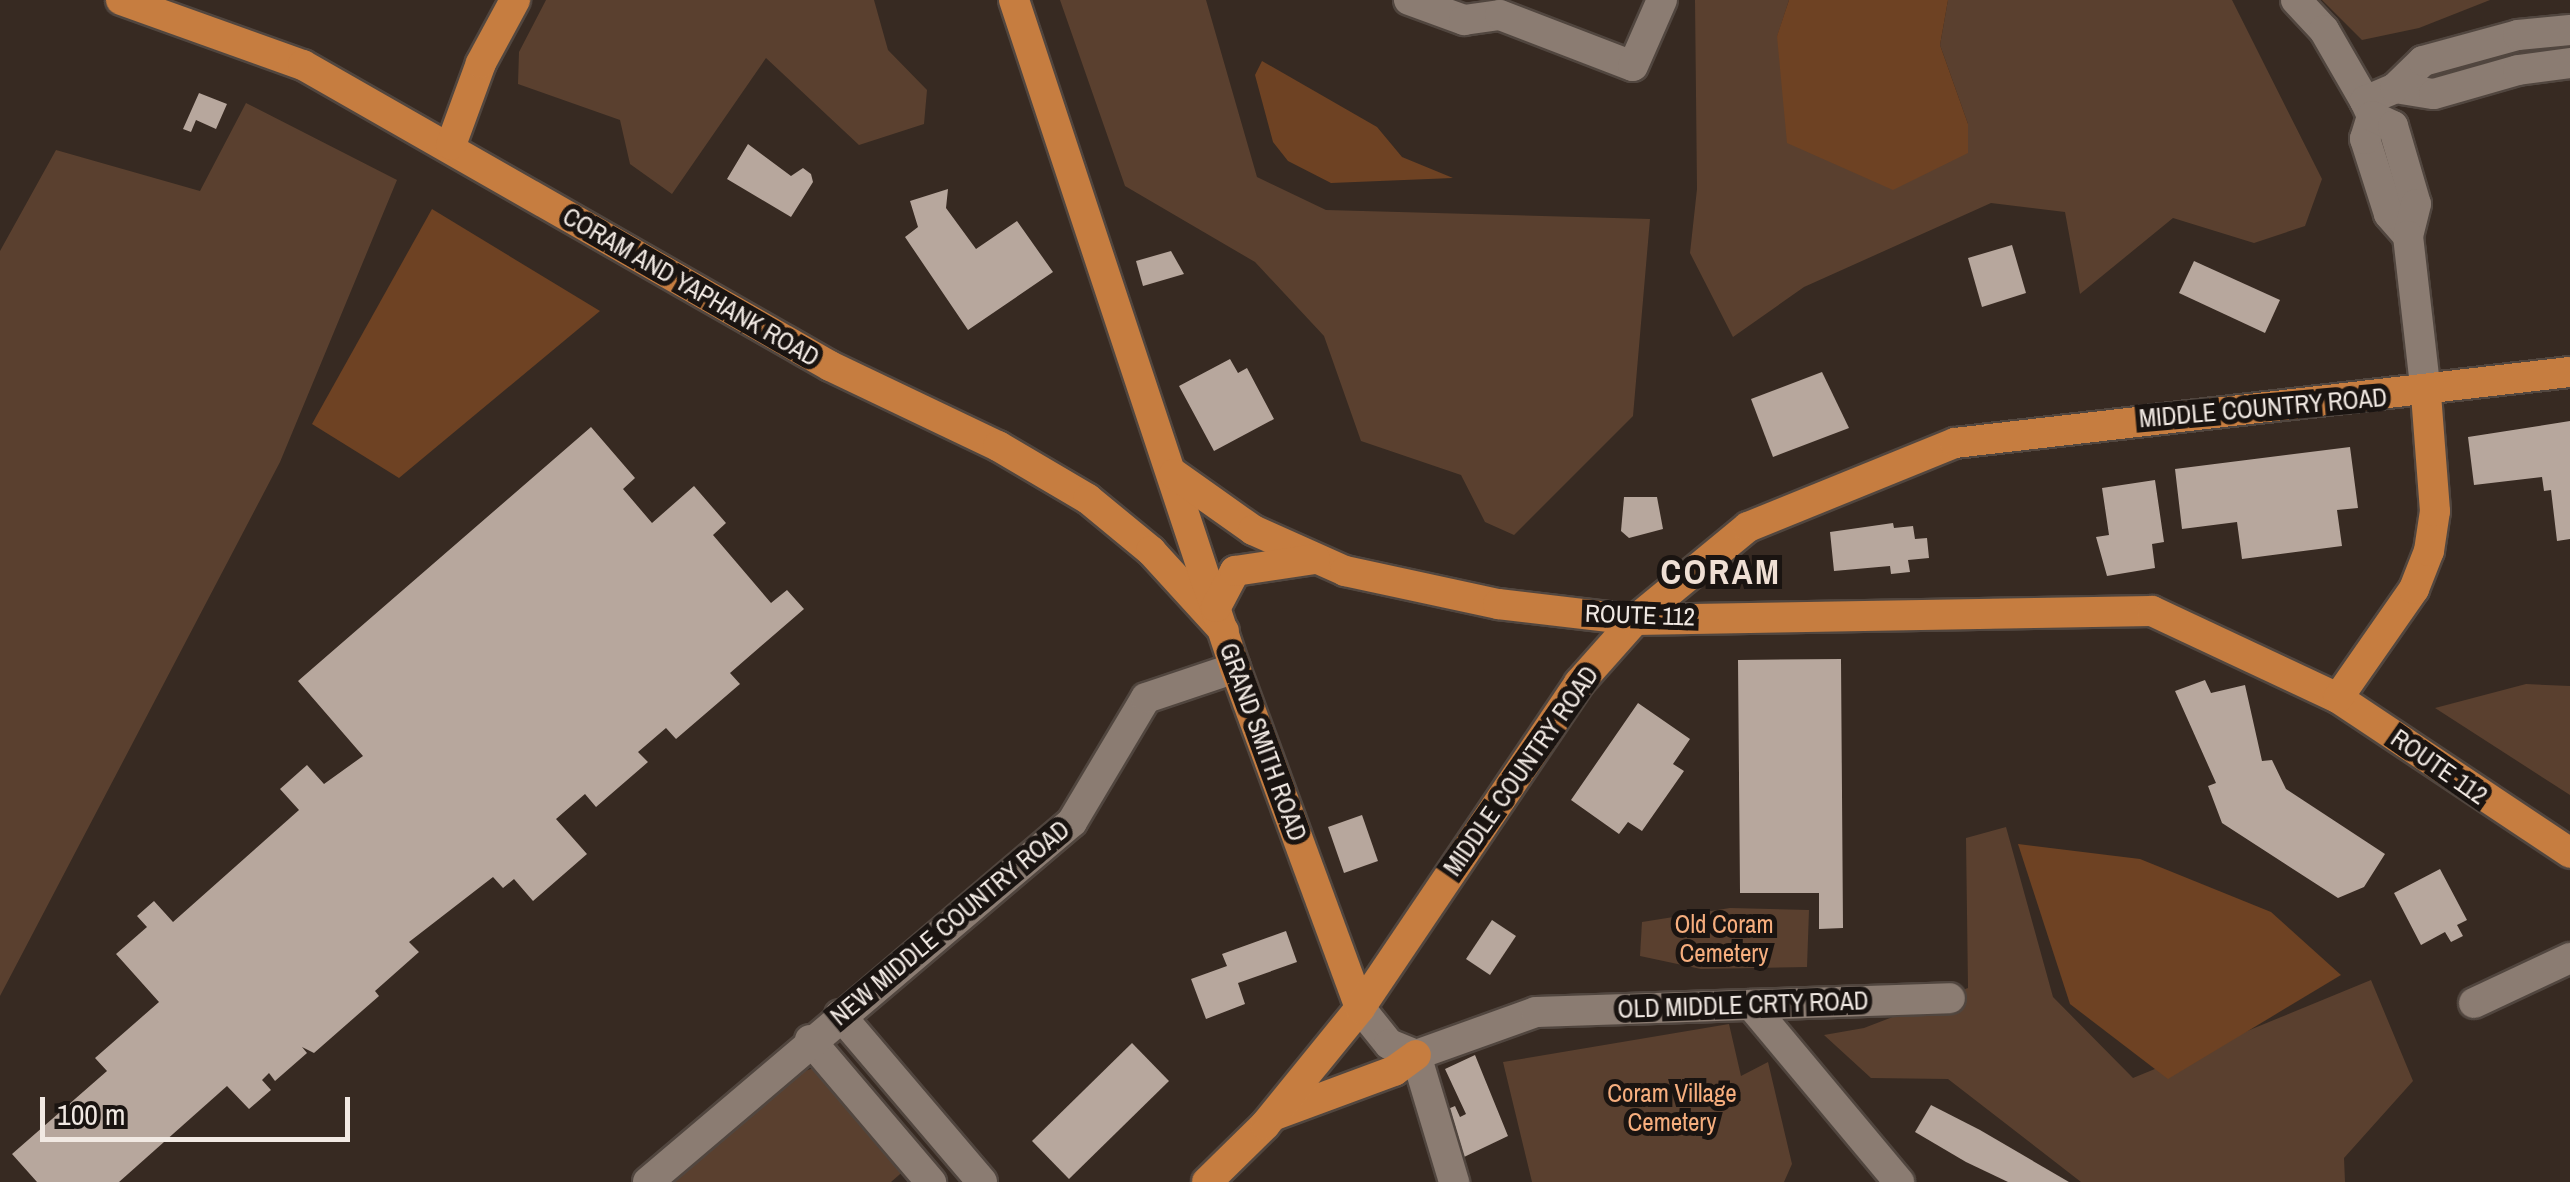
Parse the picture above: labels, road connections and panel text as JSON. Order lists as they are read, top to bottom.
{
  "streets": {
    "main road": [
      "CORAM AND YAPHANK ROAD",
      "MIDDLE COUNTRY ROAD",
      "ROUTE 112",
      "GRAND SMITH ROAD"
    ],
    "street": ["NEW MIDDLE COUNTRY ROAD", "OLD MIDDLE CRTY ROAD"]
  },
  "crossings": [
    ["CORAM AND YAPHANK ROAD", "GRAND SMITH ROAD"],
    ["MIDDLE COUNTRY ROAD", "ROUTE 112"],
    ["MIDDLE COUNTRY ROAD", "GRAND SMITH ROAD"],
    ["ROUTE 112", "GRAND SMITH ROAD"],
    ["GRAND SMITH ROAD", "NEW MIDDLE COUNTRY ROAD"]
  ],
  "districts": ["CORAM"],
  "parks": ["Old Coram Cemetery", "Coram Village Cemetery"],
  "scale_bar": "100 m"
}
